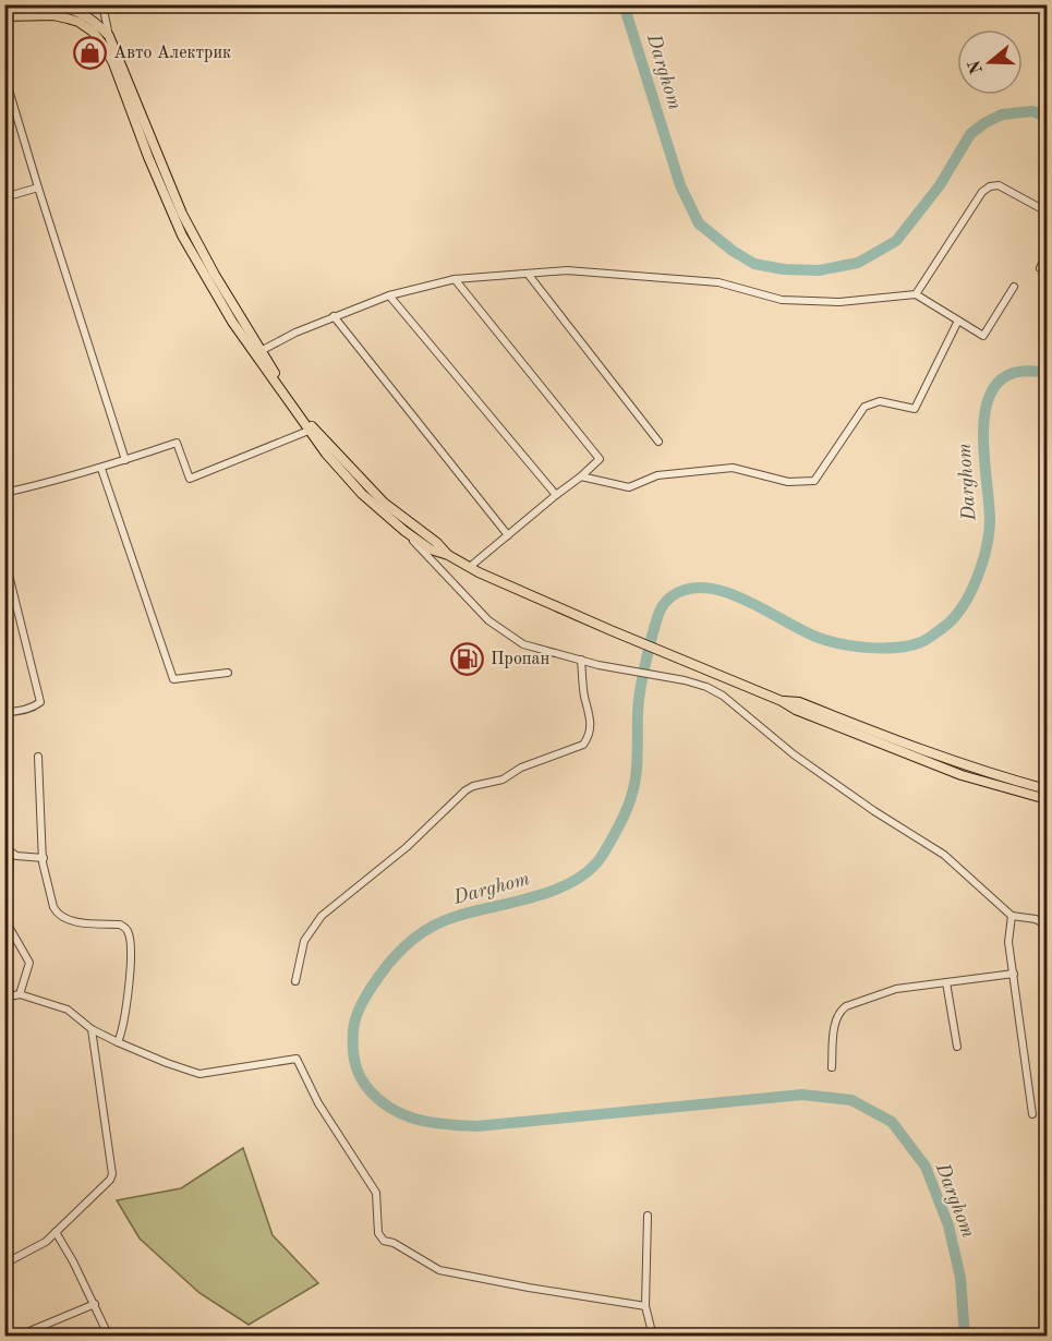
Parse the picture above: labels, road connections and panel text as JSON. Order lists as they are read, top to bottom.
{
  "water": ["Darghоm"],
  "places": {
    "shop": ["Авто Алектрик"],
    "fuel station": ["Пропан"]
  },
  "north": "left"
}
